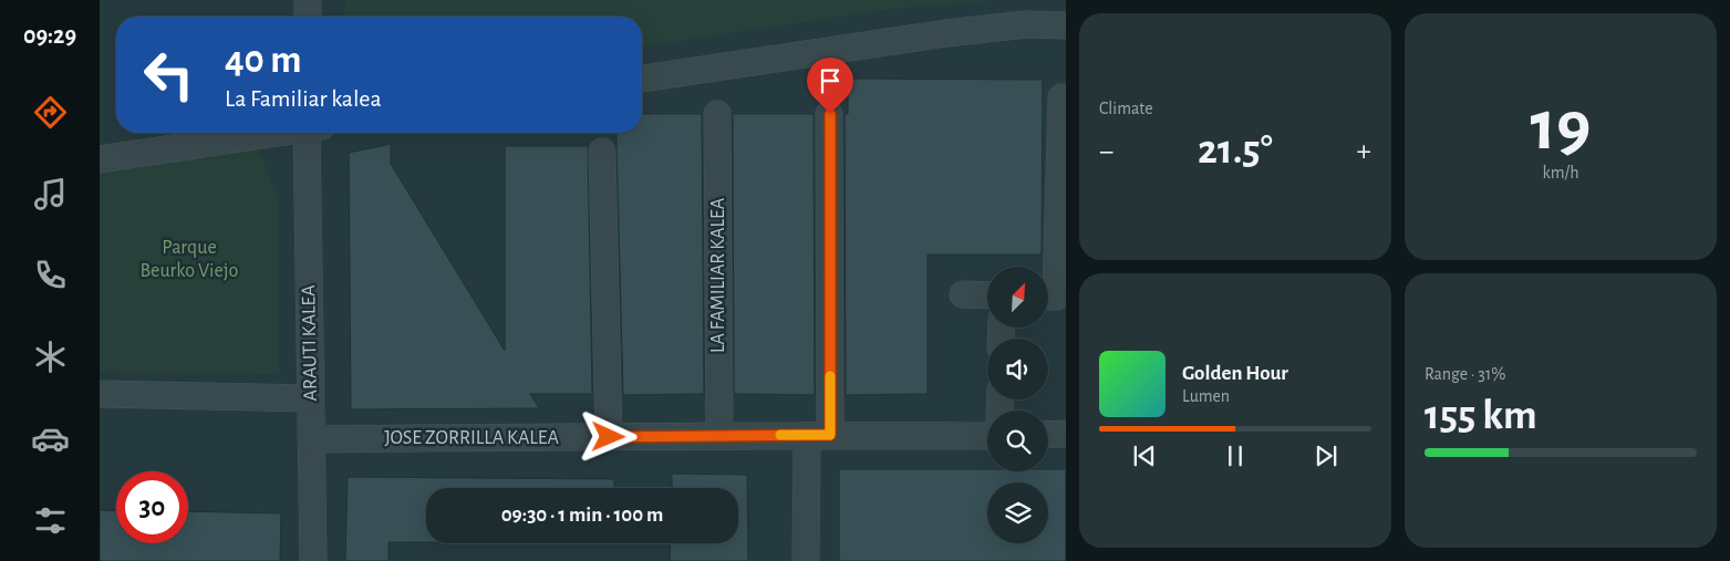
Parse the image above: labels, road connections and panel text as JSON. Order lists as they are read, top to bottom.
{
  "streets": {
    "street": ["LA FAMILIAR KALEA", "ARAUTI KALEA", "JOSE ZORRILLA KALEA"]
  },
  "crossings": [
    ["LA FAMILIAR KALEA", "JOSE ZORRILLA KALEA"],
    ["ARAUTI KALEA", "JOSE ZORRILLA KALEA"]
  ],
  "parks": ["Parque Beurko Viejo"],
  "north": "top right",
  "page": {
    "tabs": "09:29",
    "tile": [
      "Climate",
      ["19", "km/h"],
      ["Range · 31%", "155 km"]
    ],
    "turn": ["40 m", "La Familiar kalea"],
    "heat": ["−", "21.5°", "+"],
    "song": ["Golden Hour", "Lumen"],
    "limit": "30",
    "trip": "09:30 · 1 min · 100 m"
  }
}
